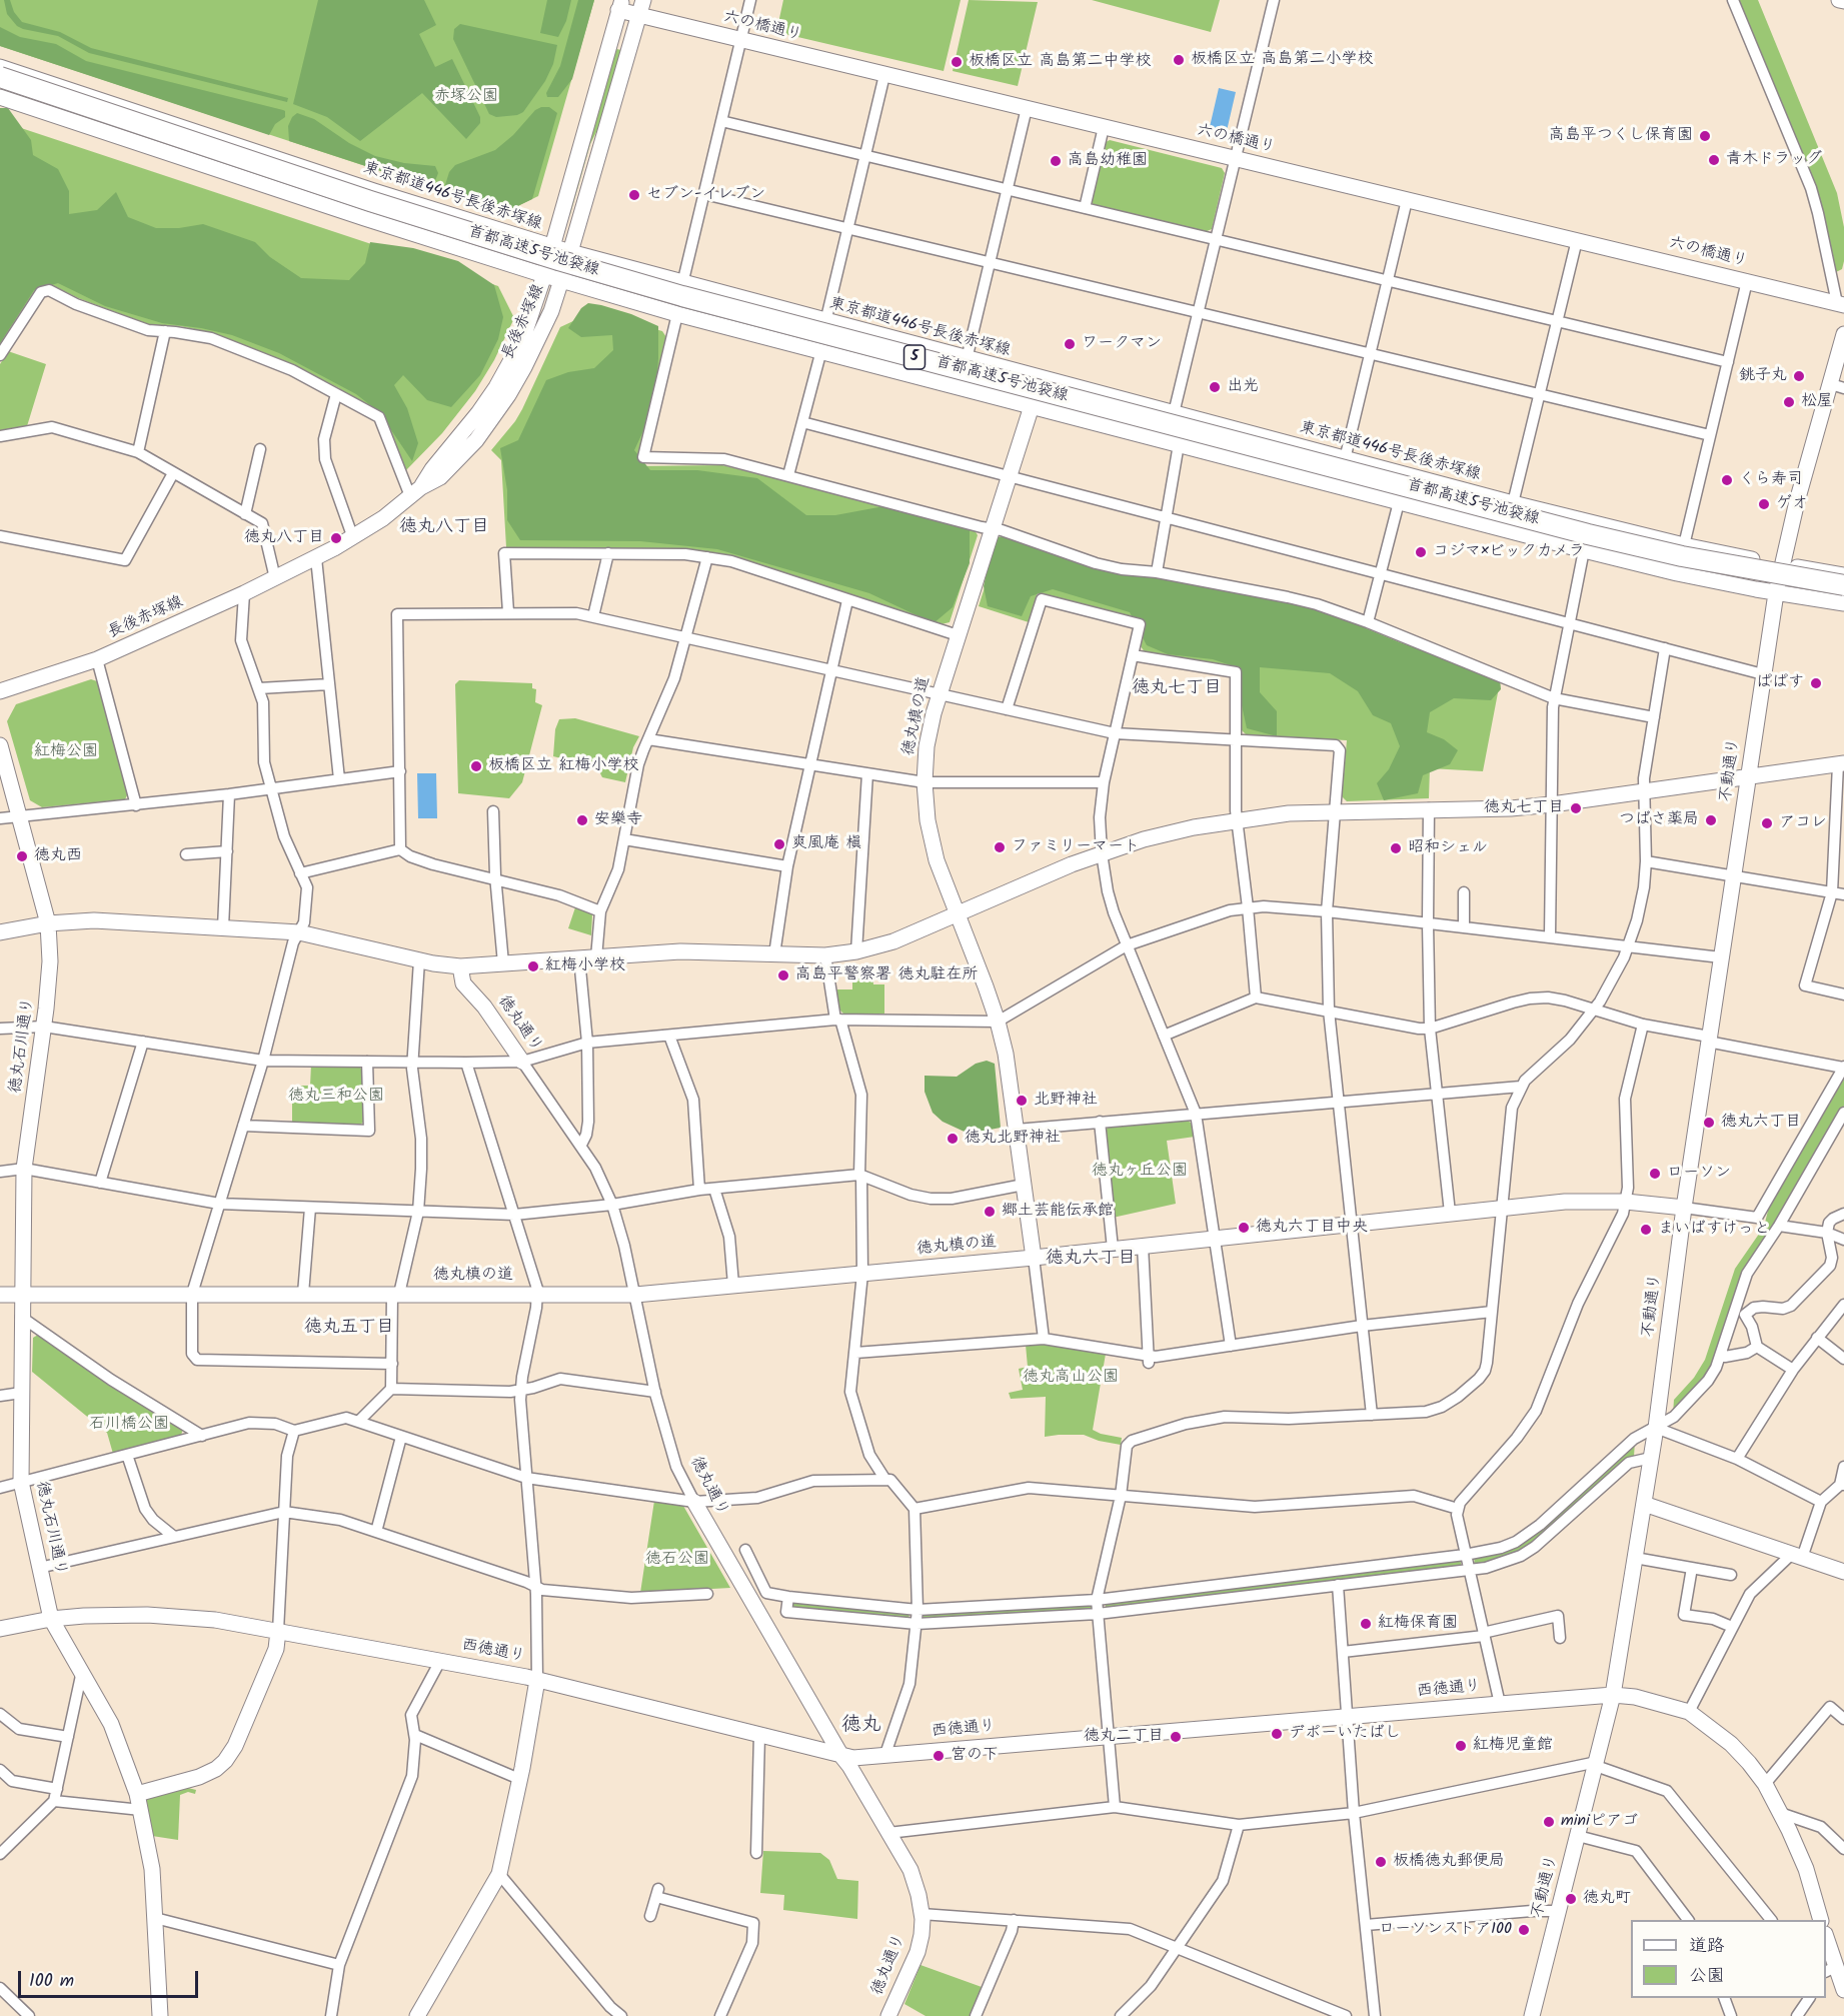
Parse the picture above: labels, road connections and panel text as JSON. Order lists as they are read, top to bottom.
{
  "streets": {
    "highway": ["首都高速5号池袋線", "5"],
    "street": [
      "六の橋通り",
      "東京都道446号長後赤塚線",
      "長後赤塚線",
      "徳丸槙の道",
      "不動通り",
      "徳丸通り",
      "徳丸石川通り",
      "西徳通り"
    ]
  },
  "crossings": [
    ["六の橋通り", "長後赤塚線"],
    ["東京都道446号長後赤塚線", "長後赤塚線"],
    ["東京都道446号長後赤塚線", "不動通り"],
    ["徳丸槙の道", "徳丸通り"],
    ["徳丸槙の道", "徳丸石川通り"],
    ["不動通り", "西徳通り"],
    ["徳丸通り", "西徳通り"],
    ["徳丸石川通り", "西徳通り"]
  ],
  "districts": [
    "徳丸八丁目",
    "徳丸七丁目",
    "徳丸六丁目",
    "徳丸五丁目",
    "徳丸"
  ],
  "parks": [
    "赤塚公園",
    "紅梅公園",
    "徳丸三和公園",
    "徳丸ヶ丘公園",
    "徳丸高山公園",
    "石川橋公園",
    "徳石公園"
  ],
  "places": [
    "板橋区立 高島第二小学校",
    "板橋区立 高島第二中学校",
    "高島平つくし保育園",
    "青木ドラッグ",
    "高島幼稚園",
    "セブン-イレブン",
    "ワークマン",
    "銚子丸",
    "出光",
    "松屋",
    "くら寿司",
    "ゲオ",
    "徳丸八丁目",
    "コジマ×ビックカメラ",
    "ぱぱす",
    "板橋区立 紅梅小学校",
    "徳丸七丁目",
    "安樂寺",
    "つばさ薬局",
    "アコレ",
    "爽風庵 槇",
    "ファミリーマート",
    "昭和シェル",
    "徳丸西",
    "紅梅小学校",
    "高島平警察署 徳丸駐在所",
    "北野神社",
    "徳丸六丁目",
    "徳丸北野神社",
    "ローソン",
    "郷土芸能伝承館",
    "徳丸六丁目中央",
    "まいばすけっと",
    "紅梅保育園",
    "デポーいたばし",
    "徳丸二丁目",
    "紅梅児童館",
    "宮の下",
    "miniピアゴ",
    "板橋徳丸郵便局",
    "徳丸町",
    "ローソンストア100"
  ],
  "legend": ["道路", "公園"],
  "scale_bar": "100 m"
}
